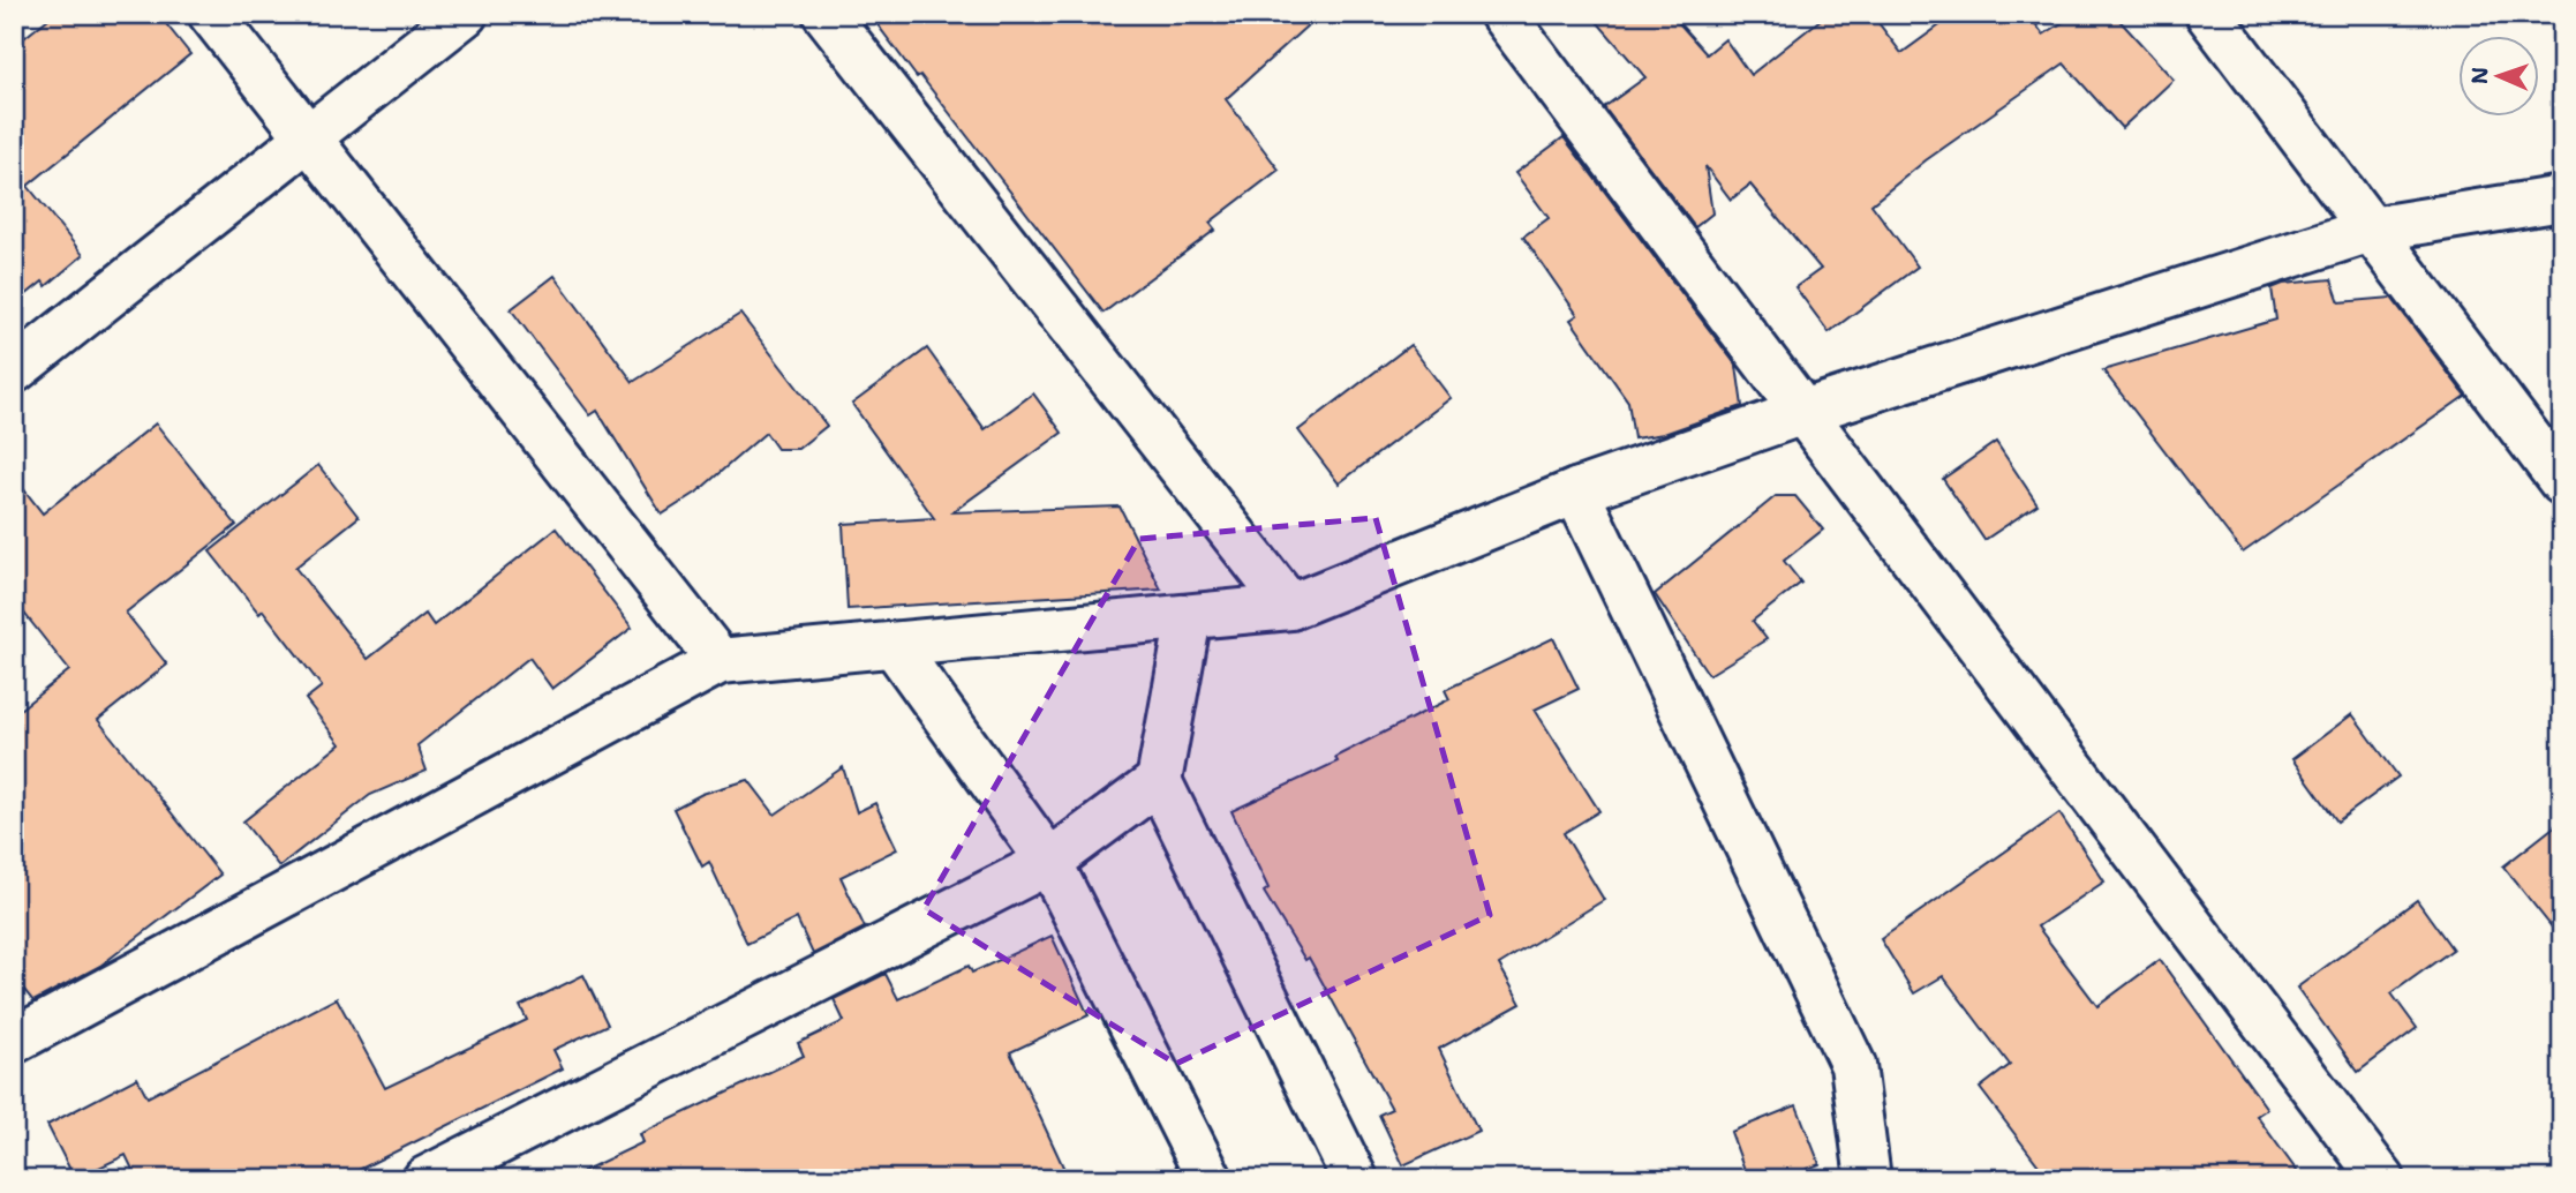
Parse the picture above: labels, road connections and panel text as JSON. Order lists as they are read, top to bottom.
{
  "north": "left"
}
